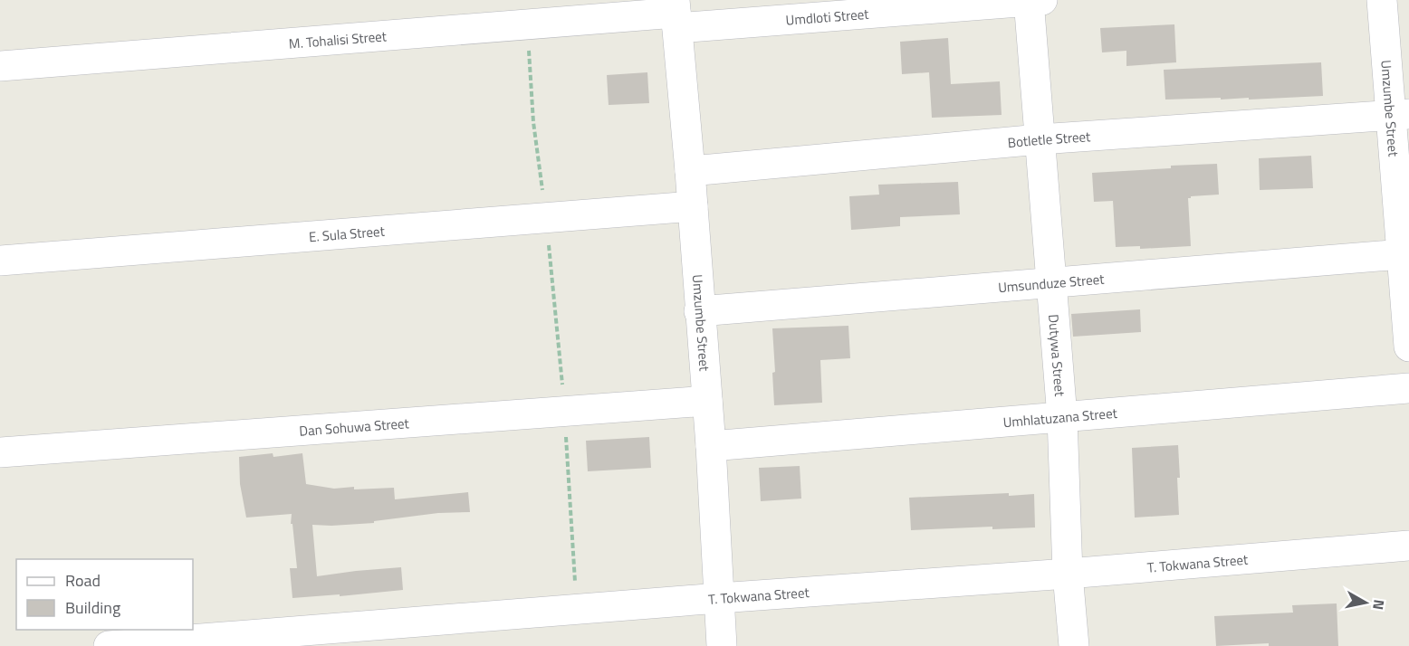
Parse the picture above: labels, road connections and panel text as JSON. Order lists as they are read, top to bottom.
{
  "streets": {
    "street": [
      "Umdloti Street",
      "M. Tohalisi Street",
      "Umzumbe Street",
      "Botletle Street",
      "E. Sula Street",
      "Umsunduze Street",
      "Dutywa Street",
      "Umhlatuzana Street",
      "Dan Sohuwa Street",
      "T. Tokwana Street"
    ]
  },
  "crossings": [
    ["Umdloti Street", "M. Tohalisi Street"],
    ["Umdloti Street", "Umzumbe Street"],
    ["Umdloti Street", "Dutywa Street"],
    ["M. Tohalisi Street", "Umzumbe Street"],
    ["Umzumbe Street", "Botletle Street"],
    ["Umzumbe Street", "E. Sula Street"],
    ["Umzumbe Street", "Umsunduze Street"],
    ["Umzumbe Street", "Umhlatuzana Street"],
    ["Umzumbe Street", "Dan Sohuwa Street"],
    ["Umzumbe Street", "T. Tokwana Street"],
    ["Botletle Street", "Dutywa Street"],
    ["Umsunduze Street", "Dutywa Street"],
    ["Dutywa Street", "Umhlatuzana Street"],
    ["Dutywa Street", "T. Tokwana Street"]
  ],
  "legend": ["Road", "Building"],
  "north": "right"
}
